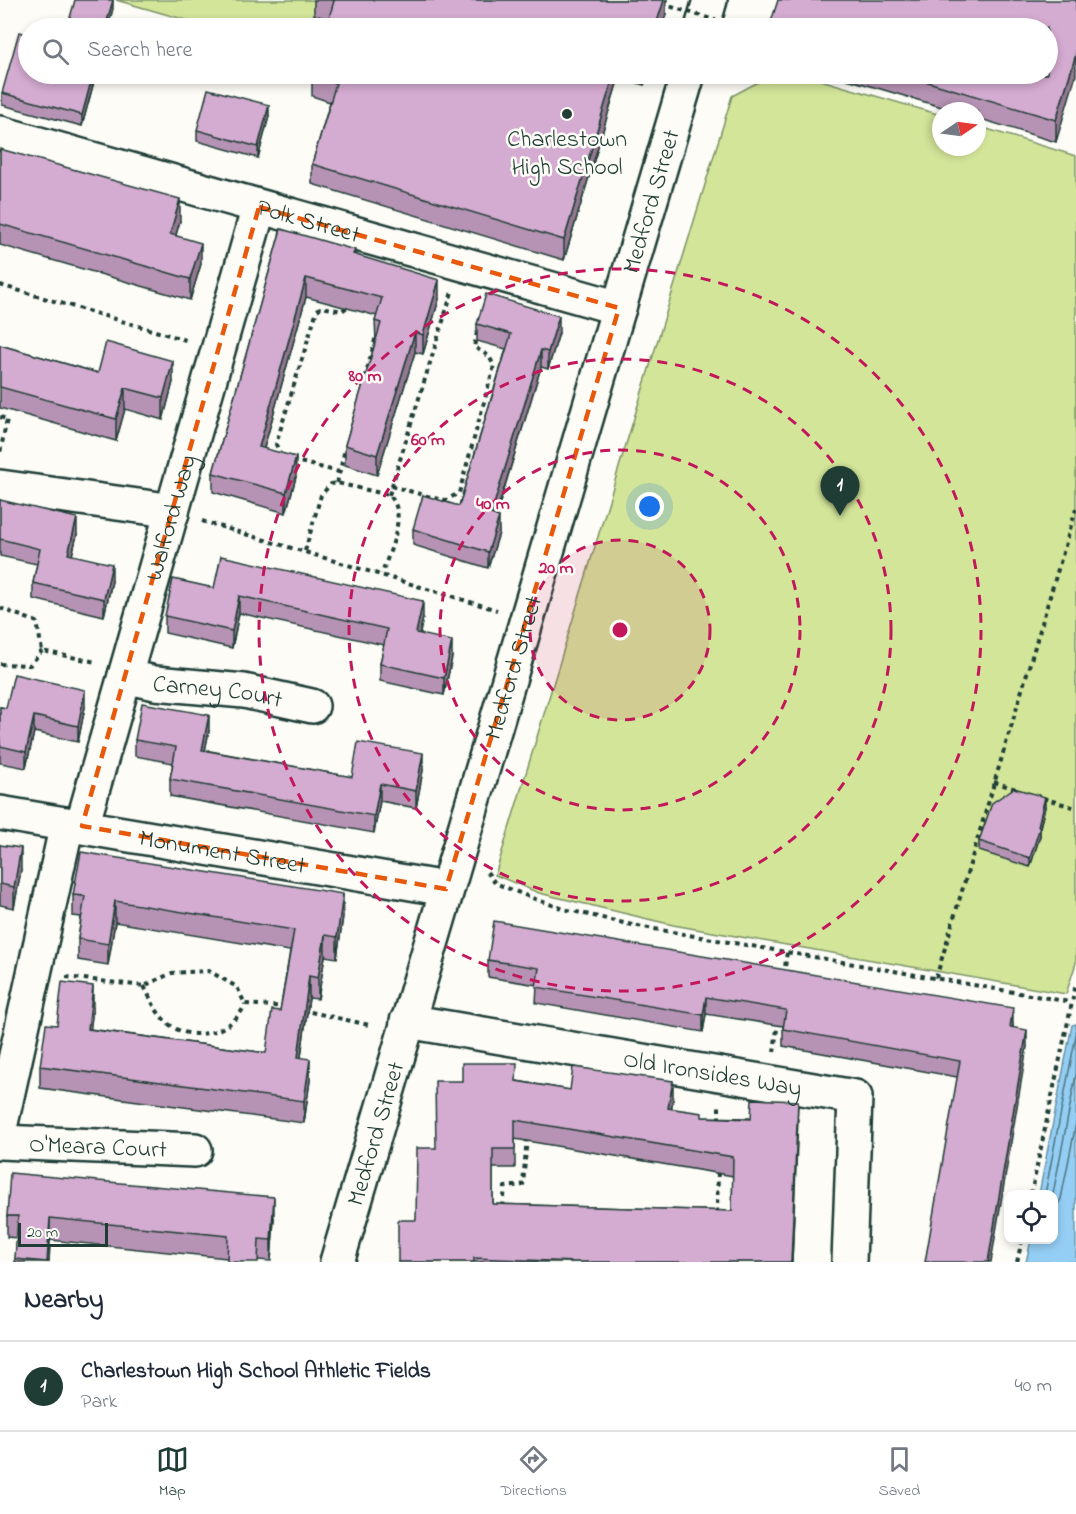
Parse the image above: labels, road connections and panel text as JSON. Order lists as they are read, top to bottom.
{
  "streets": {
    "street": [
      "Medford Street",
      "Polk Street",
      "Walford Way",
      "Carney Court",
      "Monument Street",
      "Old Ironsides Way",
      "O'Meara Court"
    ]
  },
  "crossings": [
    ["Medford Street", "Polk Street"],
    ["Medford Street", "Monument Street"],
    ["Medford Street", "Old Ironsides Way"],
    ["Polk Street", "Walford Way"],
    ["Walford Way", "Carney Court"],
    ["Walford Way", "Monument Street"]
  ],
  "places": ["Charlestown High School"],
  "scale_bar": "20 m",
  "north": "right",
  "page": {
    "search": "Search here",
    "pins": "1",
    "scale": "20 m",
    "heading": "Nearby",
    "list": [
      {
        "mark": "1",
        "name": "Charlestown High School Athletic Fields",
        "note": "Park",
        "value": "40 m"
      }
    ],
    "nav": ["Map", "Directions", "Saved"]
  },
  "rings": [
    "80 m",
    "60 m",
    "40 m",
    "20 m"
  ]
}
